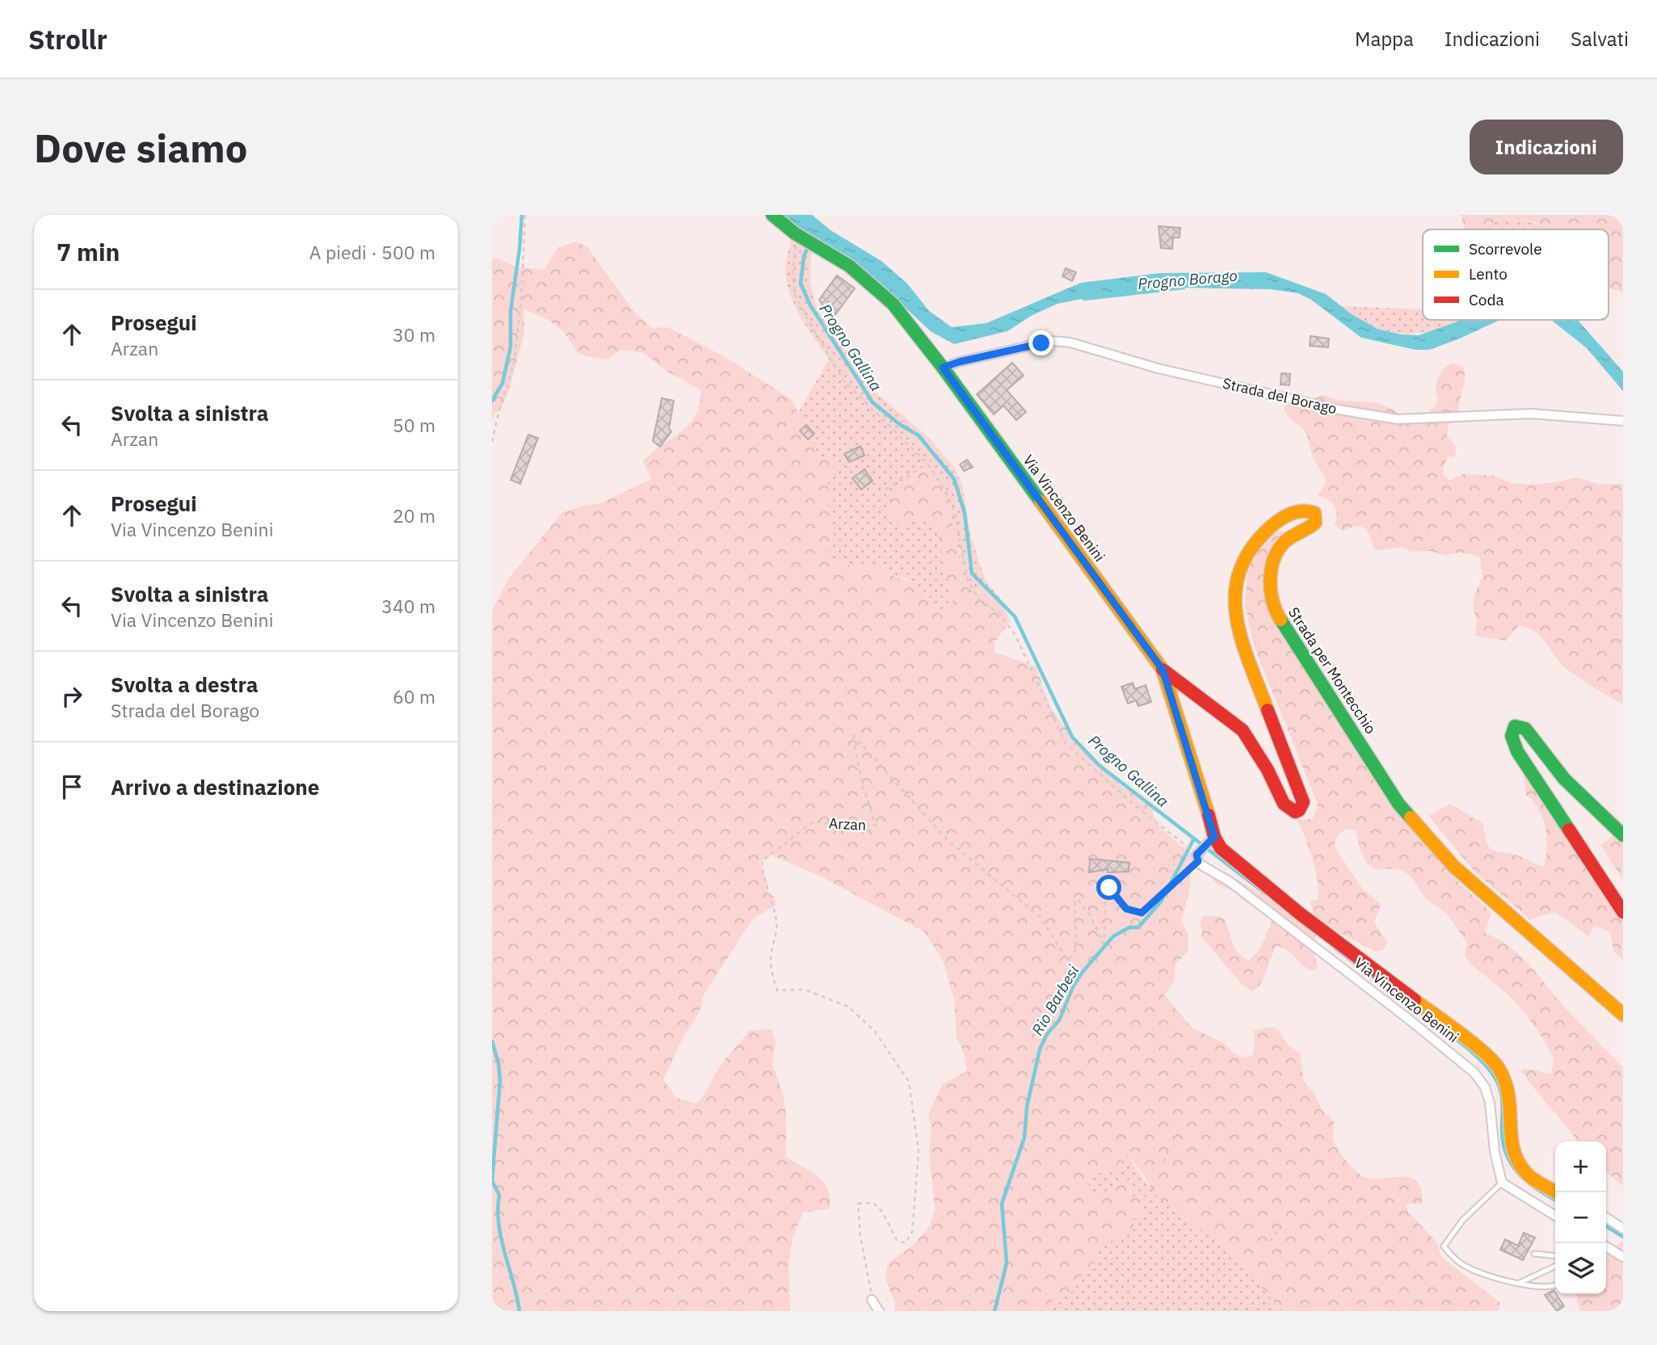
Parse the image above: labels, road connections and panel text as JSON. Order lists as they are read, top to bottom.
{
  "streets": {
    "street": ["Strada del Borago", "Via Vincenzo Benini", "Strada per Montecchio"],
    "path": ["Arzan"]
  },
  "crossings": [
    ["Strada del Borago", "Via Vincenzo Benini"],
    ["Via Vincenzo Benini", "Strada per Montecchio"],
    ["Via Vincenzo Benini", "Arzan"]
  ],
  "water": ["Progno Borago", "Progno Gallina", "Rio Barbesi"],
  "legend": ["Scorrevole", "Lento", "Coda"],
  "page": {
    "header": "Strollr",
    "nav": ["Mappa", "Indicazioni", "Salvati"],
    "buttons": "Indicazioni",
    "title": "Dove siamo",
    "heading": ["7 min", "A piedi · 500 m"],
    "list": [
      ["Prosegui", "Arzan", "30 m"],
      ["Svolta a sinistra", "Arzan", "50 m"],
      ["Prosegui", "Via Vincenzo Benini", "20 m"],
      ["Svolta a sinistra", "Via Vincenzo Benini", "340 m"],
      ["Svolta a destra", "Strada del Borago", "60 m"],
      "Arrivo a destinazione"
    ],
    "map_buttons": ["+", "−"]
  }
}
